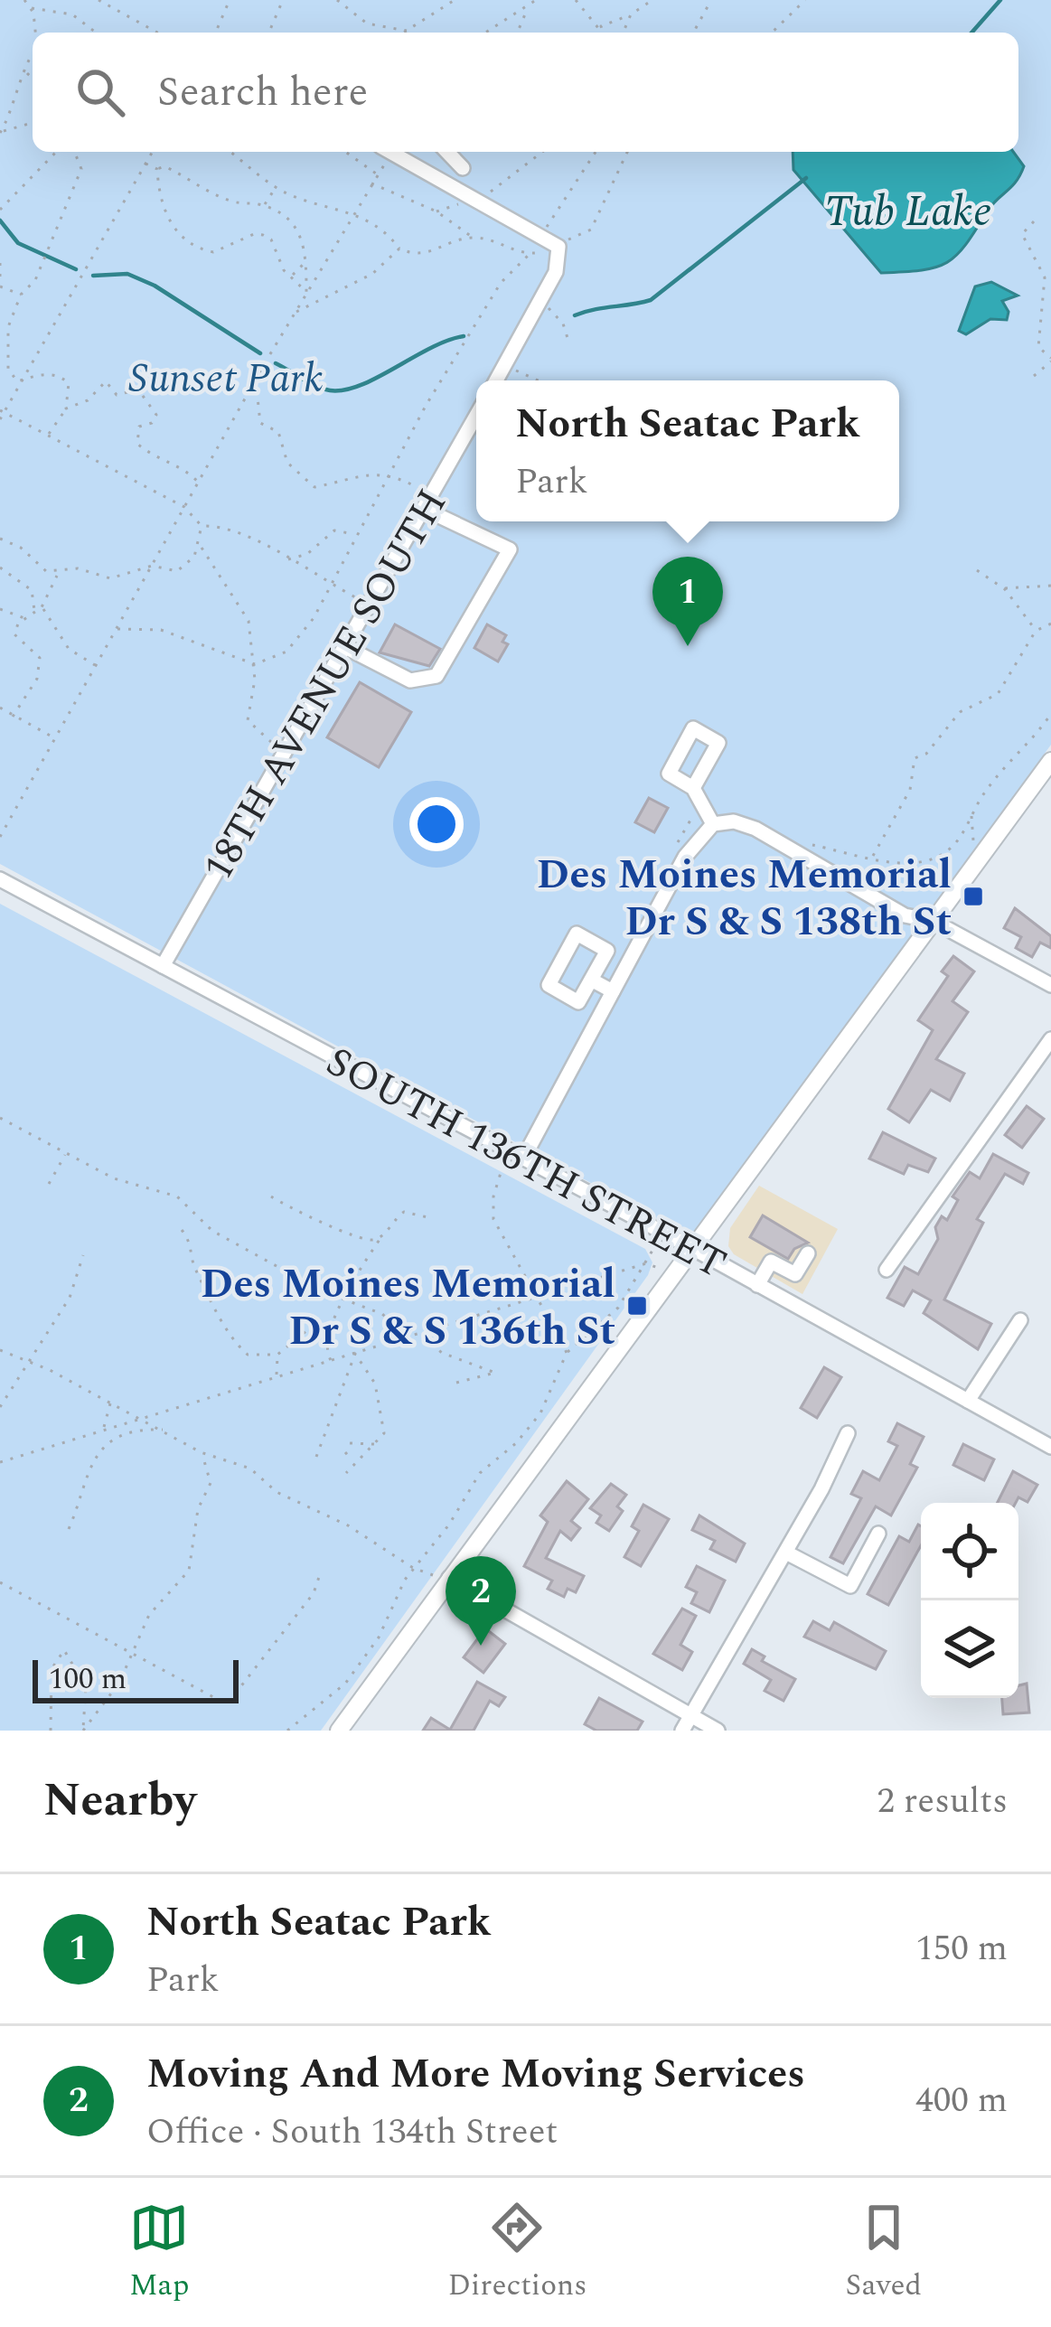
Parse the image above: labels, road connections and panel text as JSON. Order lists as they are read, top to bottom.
{
  "streets": {
    "street": ["18TH AVENUE SOUTH", "SOUTH 136TH STREET"]
  },
  "crossings": [
    ["18TH AVENUE SOUTH", "SOUTH 136TH STREET"]
  ],
  "water": ["Tub Lake"],
  "parks": ["Sunset Park"],
  "places": {
    "transit": ["Des Moines Memorial Dr S & S 138th St", "Des Moines Memorial Dr S & S 136th St"]
  },
  "scale_bar": "100 m",
  "page": {
    "search": "Search here",
    "popup": ["North Seatac Park", "Park"],
    "pins": ["1", "2"],
    "scale": "100 m",
    "heading": ["Nearby", "2 results"],
    "list": [
      {
        "mark": "1",
        "name": "North Seatac Park",
        "note": "Park",
        "value": "150 m"
      },
      {
        "mark": "2",
        "name": "Moving And More Moving Services",
        "note": "Office · South 134th Street",
        "value": "400 m"
      }
    ],
    "nav": ["Map", "Directions", "Saved"]
  }
}
